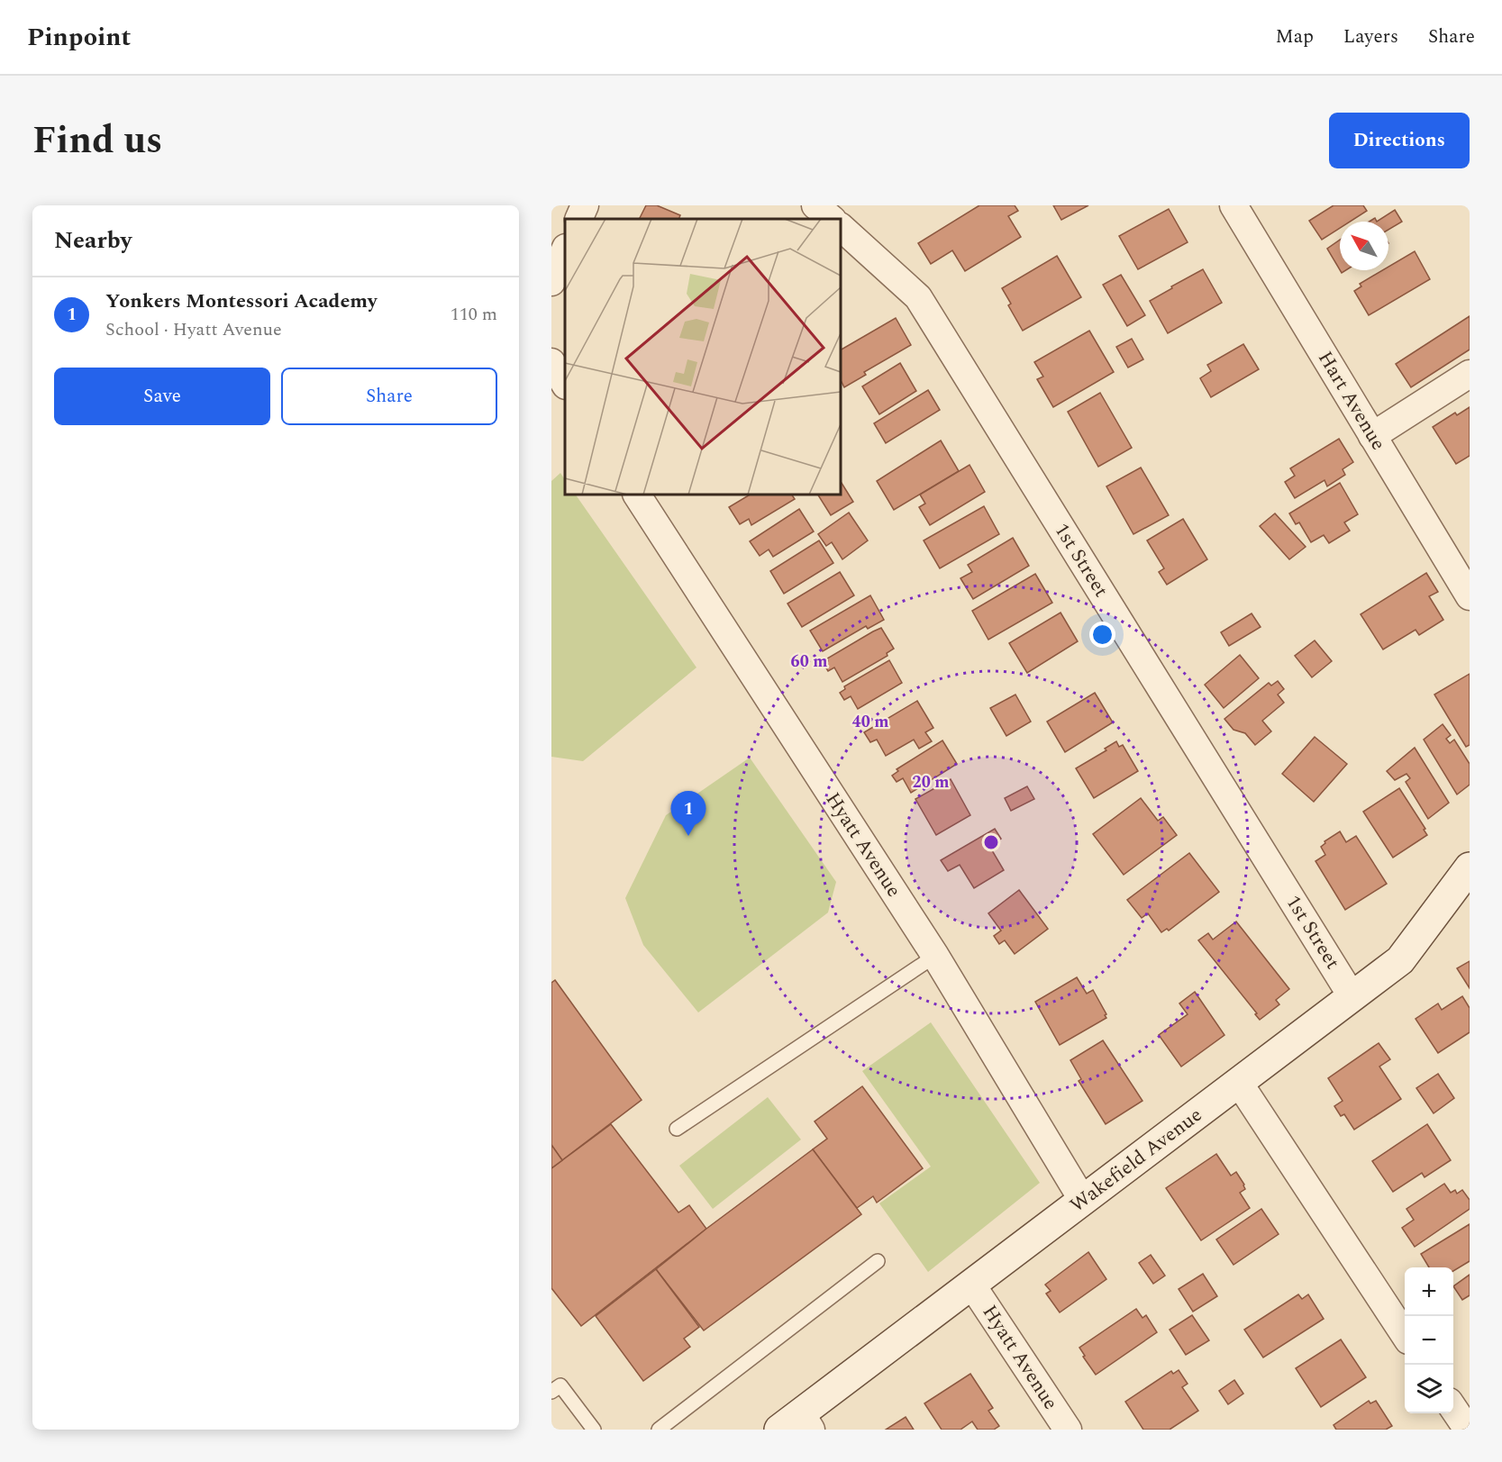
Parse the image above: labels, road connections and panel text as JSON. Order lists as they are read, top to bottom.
{
  "streets": {
    "street": [
      "Hart Avenue",
      "1st Street",
      "Hyatt Avenue",
      "Wakefield Avenue"
    ]
  },
  "crossings": [
    ["1st Street", "Wakefield Avenue"],
    ["Hyatt Avenue", "Wakefield Avenue"]
  ],
  "north": "top left",
  "page": {
    "header": "Pinpoint",
    "nav": ["Map", "Layers", "Share"],
    "title": "Find us",
    "buttons": [
      "Directions",
      ["Save", "Share"]
    ],
    "heading": "Nearby",
    "list": [
      {
        "mark": "1",
        "name": "Yonkers Montessori Academy",
        "note": "School · Hyatt Avenue",
        "value": "110 m"
      }
    ],
    "pins": "1",
    "map_buttons": ["+", "−"]
  },
  "rings": ["60 m", "40 m", "20 m"]
}
